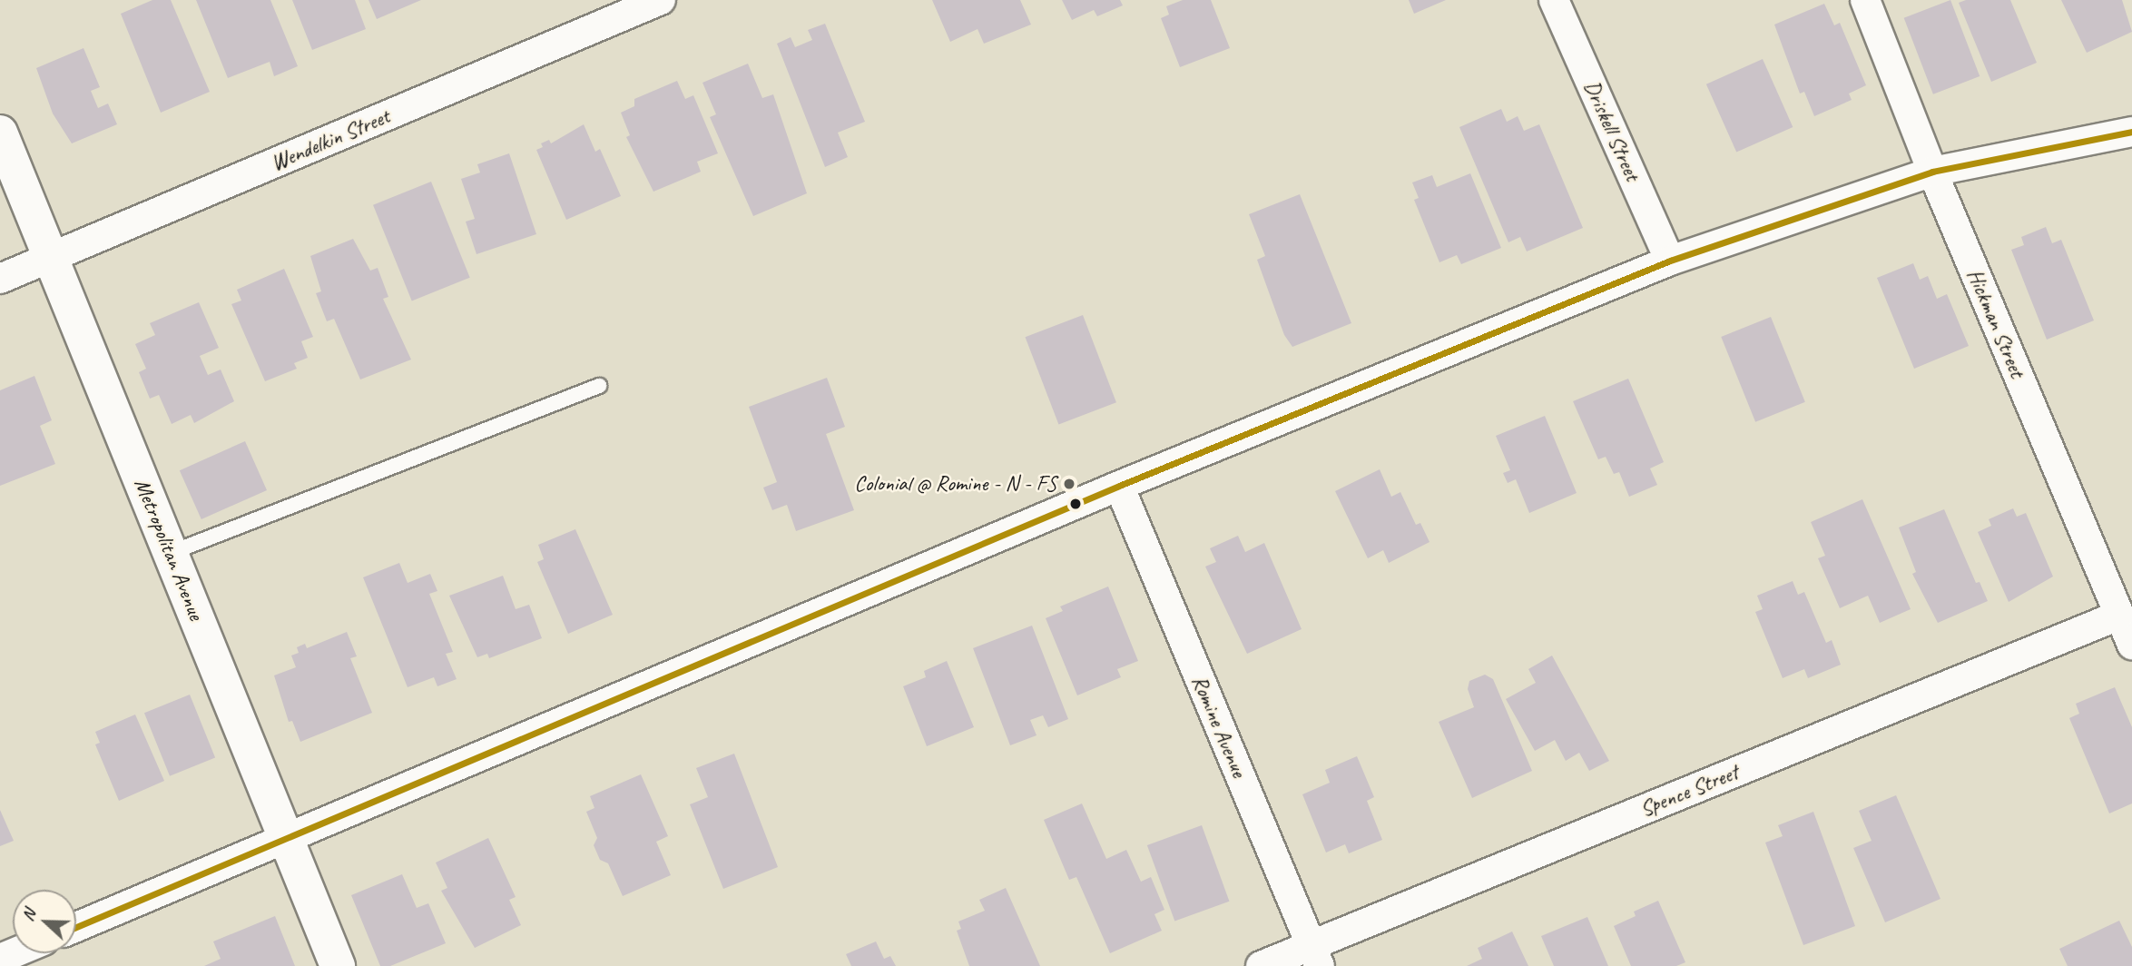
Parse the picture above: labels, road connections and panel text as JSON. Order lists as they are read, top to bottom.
{
  "streets": {
    "street": [
      "Driskell Street",
      "Wendelkin Street",
      "Hickman Street",
      "Metropolitan Avenue",
      "Romine Avenue",
      "Spence Street"
    ]
  },
  "crossings": [
    ["Wendelkin Street", "Metropolitan Avenue"],
    ["Hickman Street", "Spence Street"],
    ["Romine Avenue", "Spence Street"]
  ],
  "places": ["Colonial @ Romine - N - FS"],
  "north": "left"
}
